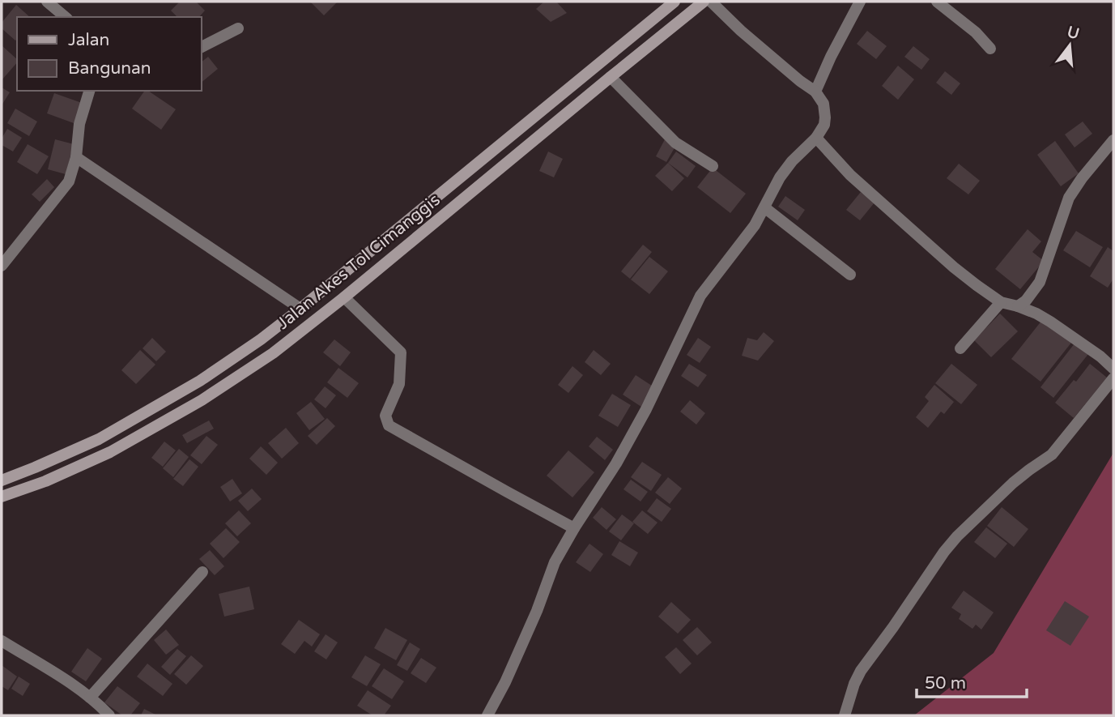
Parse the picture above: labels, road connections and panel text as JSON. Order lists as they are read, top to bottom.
{
  "streets": {
    "main road": ["Jalan Akes Tol Cimanggis"]
  },
  "legend": ["Jalan", "Bangunan"],
  "scale_bar": "50 m",
  "north": "top"
}
